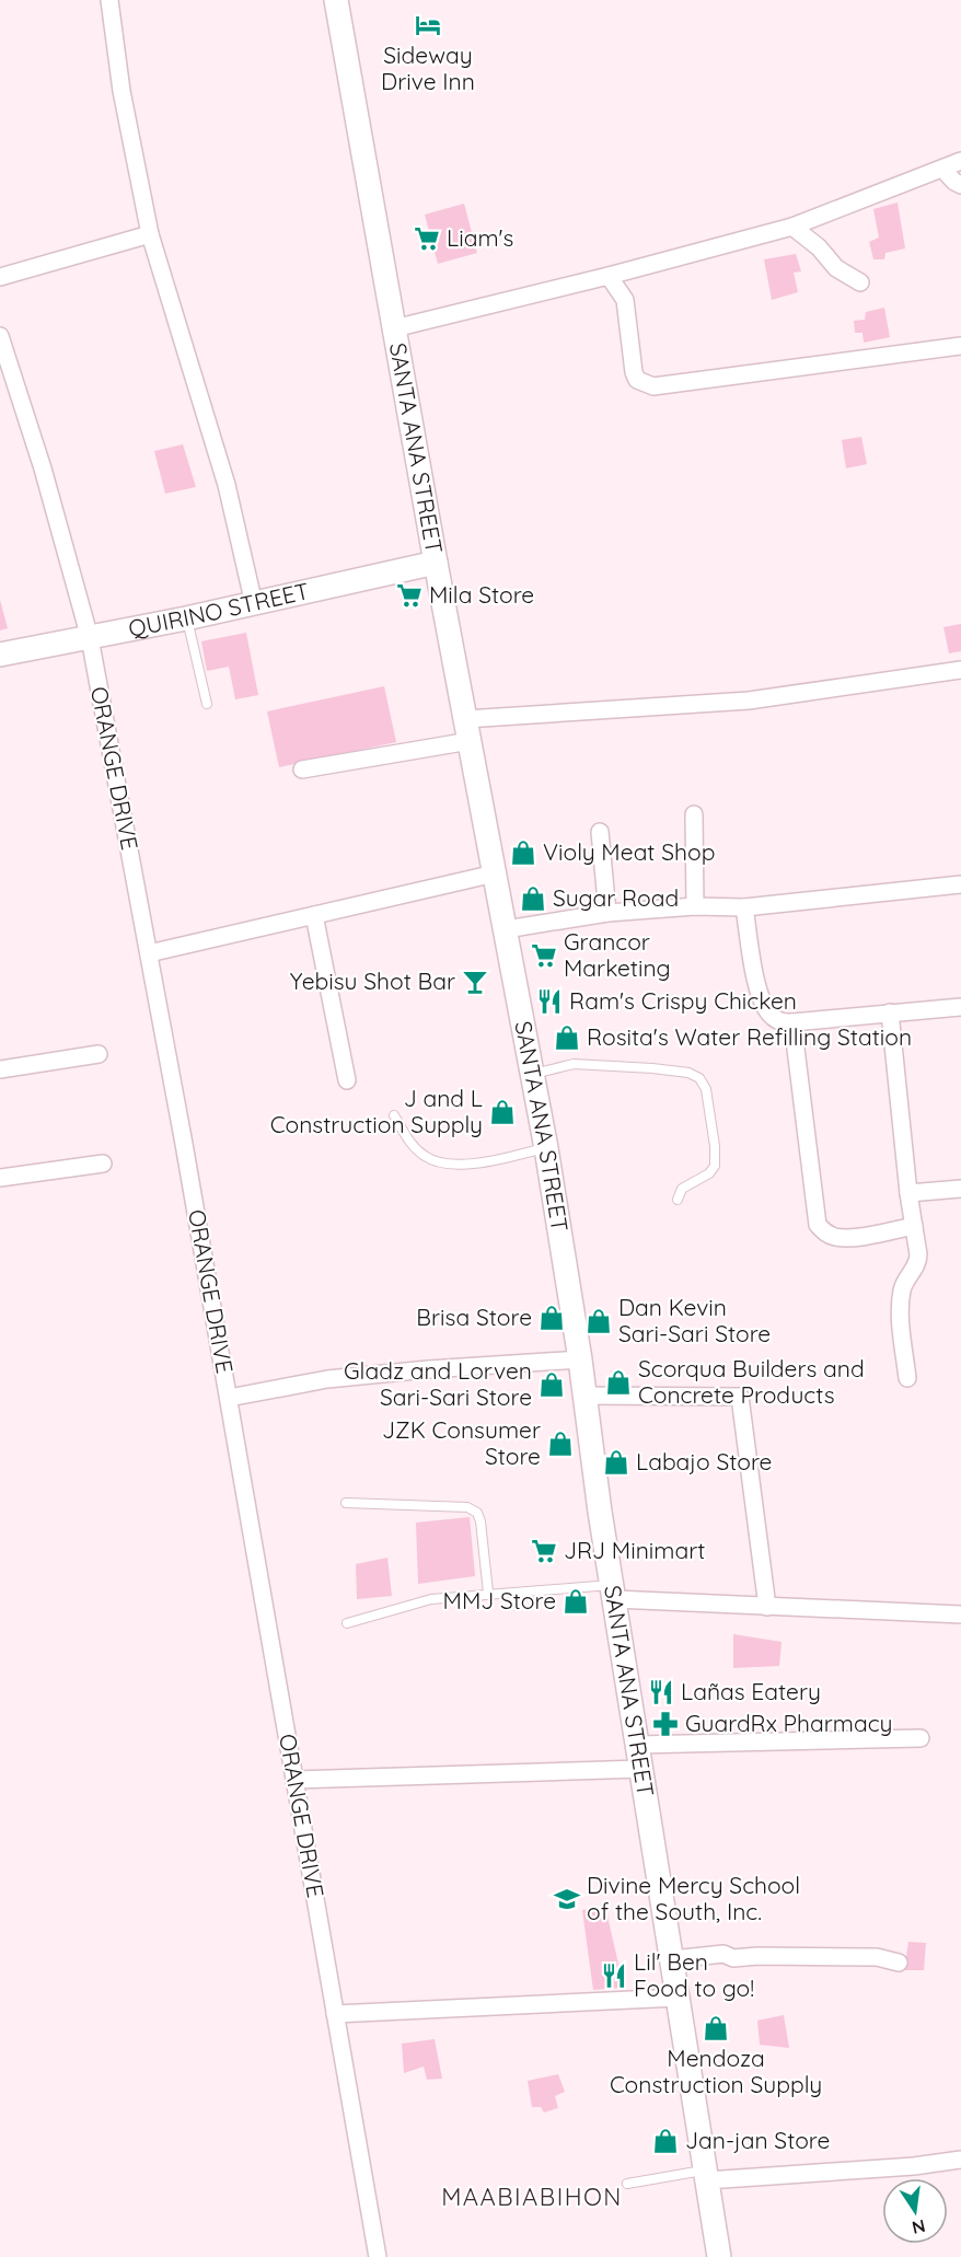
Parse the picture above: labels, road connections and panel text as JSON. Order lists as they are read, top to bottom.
{
  "streets": {
    "main road": ["SANTA ANA STREET", "QUIRINO STREET"],
    "street": ["ORANGE DRIVE"]
  },
  "crossings": [
    ["SANTA ANA STREET", "QUIRINO STREET"],
    ["QUIRINO STREET", "ORANGE DRIVE"]
  ],
  "districts": ["MAABIABIHON"],
  "places": {
    "hotel": ["Sideway Drive Inn"],
    "supermarket": [
      "Liam's",
      "Mila Store",
      "Grancor Marketing",
      "JRJ Minimart"
    ],
    "shop": [
      "Violy Meat Shop",
      "Sugar Road",
      "Rosita's Water Refilling Station",
      "J and L Construction Supply",
      "Brisa Store",
      "Dan Kevin Sari-Sari Store",
      "Scorqua Builders and Concrete Products",
      "Gladz and Lorven Sari-Sari Store",
      "JZK Consumer Store",
      "Labajo Store",
      "MMJ Store",
      "Mendoza Construction Supply",
      "Jan-jan Store"
    ],
    "bar": ["Yebisu Shot Bar"],
    "restaurant": ["Ram's Crispy Chicken", "Lañas Eatery", "Lil' Ben Food to go!"],
    "pharmacy": ["GuardRx Pharmacy"],
    "school or university": ["Divine Mercy School of the South, Inc."]
  },
  "north": "bottom"
}
